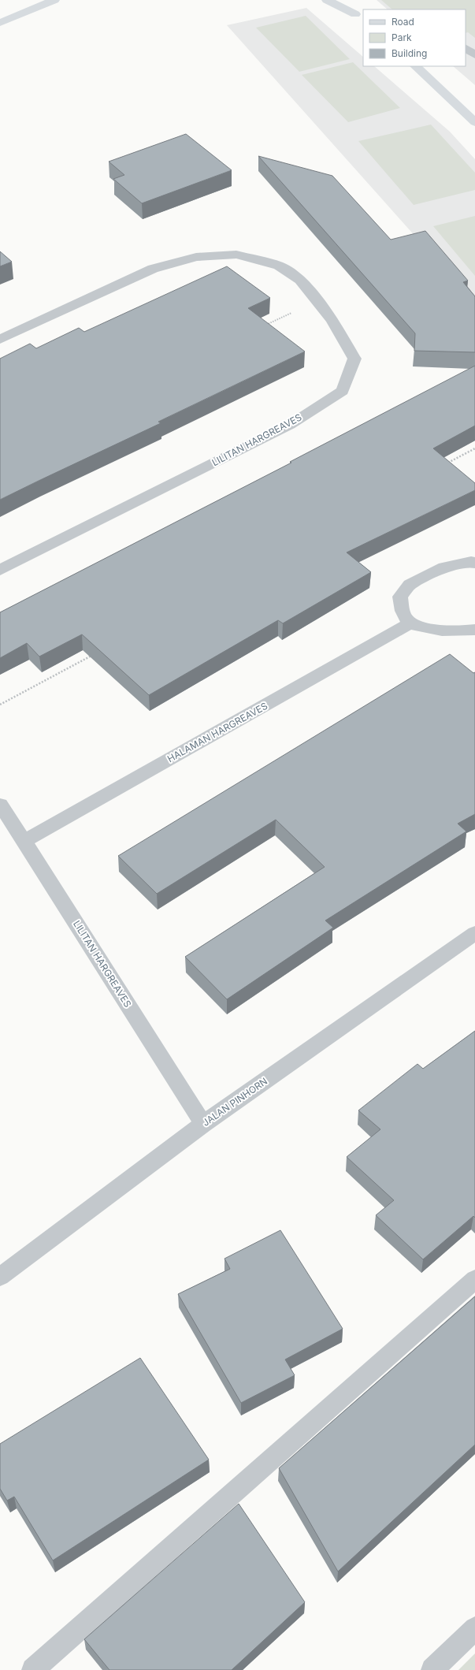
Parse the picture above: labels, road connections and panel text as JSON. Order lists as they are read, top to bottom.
{
  "streets": {
    "street": ["LILITAN HARGREAVES", "HALAMAN HARGREAVES", "JALAN PINHORN"]
  },
  "crossings": [
    ["LILITAN HARGREAVES", "HALAMAN HARGREAVES"],
    ["LILITAN HARGREAVES", "JALAN PINHORN"]
  ],
  "legend": ["Road", "Park", "Building"]
}
